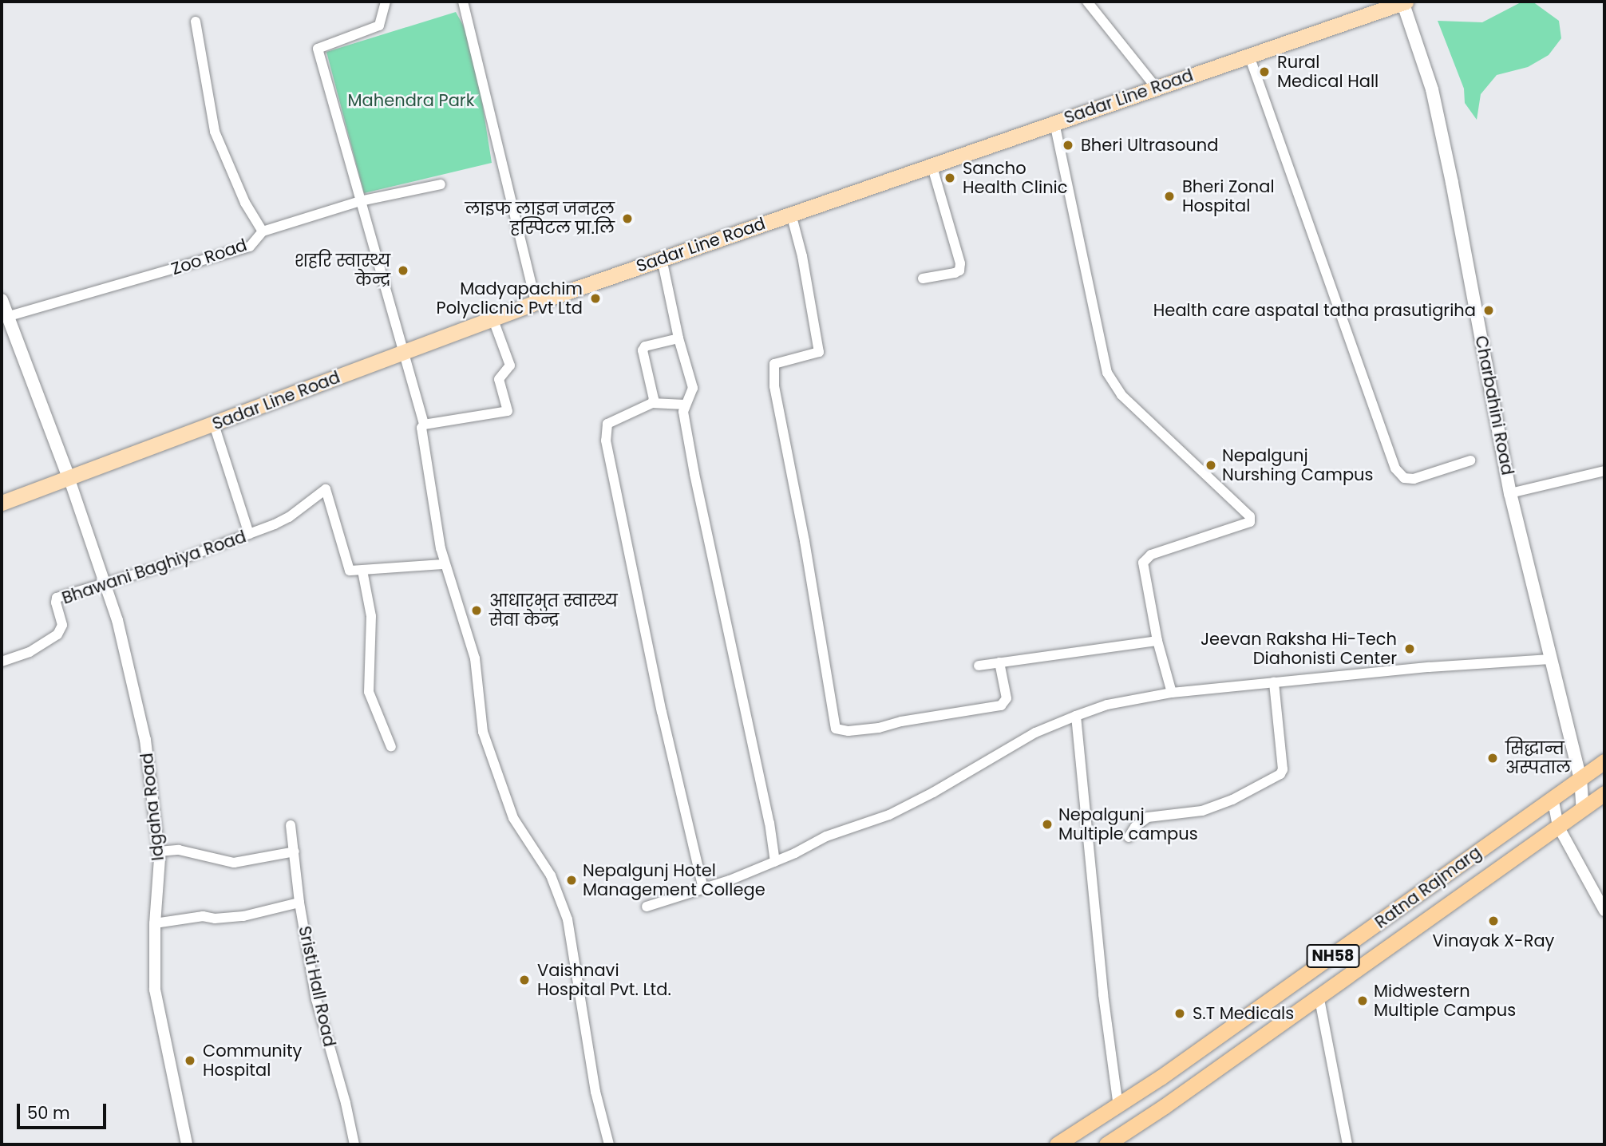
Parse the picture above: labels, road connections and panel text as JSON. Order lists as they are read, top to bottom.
{
  "streets": {
    "highway": ["Ratna Rajmarg", "NH58"],
    "main road": ["Sadar Line Road", "Charbahini Road"],
    "street": [
      "Zoo Road",
      "Bhawani Baghiya Road",
      "Idgaha Road",
      "Sristi Hall Road"
    ]
  },
  "crossings": [
    ["Sadar Line Road", "Charbahini Road"],
    ["Sadar Line Road", "Idgaha Road"],
    ["Charbahini Road", "Ratna Rajmarg"],
    ["Bhawani Baghiya Road", "Idgaha Road"]
  ],
  "parks": ["Mahendra Park"],
  "places": [
    "Rural Medical Hall",
    "Bheri Ultrasound",
    "Sancho Health Clinic",
    "Bheri Zonal Hospital",
    "लाइफ लाइन जनरल हस्पिटल प्रा.लि",
    "शहरि स्वास्थ्य केन्द्र",
    "Madyapachim Polyclicnic Pvt Ltd",
    "Health care aspatal tatha prasutigriha",
    "Nepalgunj Nurshing Campus",
    "आधारभुत स्वास्थ्य सेवा केन्द्र",
    "Jeevan Raksha Hi-Tech Diahonisti Center",
    "सिद्धान्त अस्पताल",
    "Nepalgunj Multiple campus",
    "Nepalgunj Hotel Management College",
    "Vinayak X-Ray",
    "Vaishnavi Hospital Pvt. Ltd.",
    "Midwestern Multiple Campus",
    "S.T Medicals",
    "Community Hospital"
  ],
  "scale_bar": "50 m"
}
